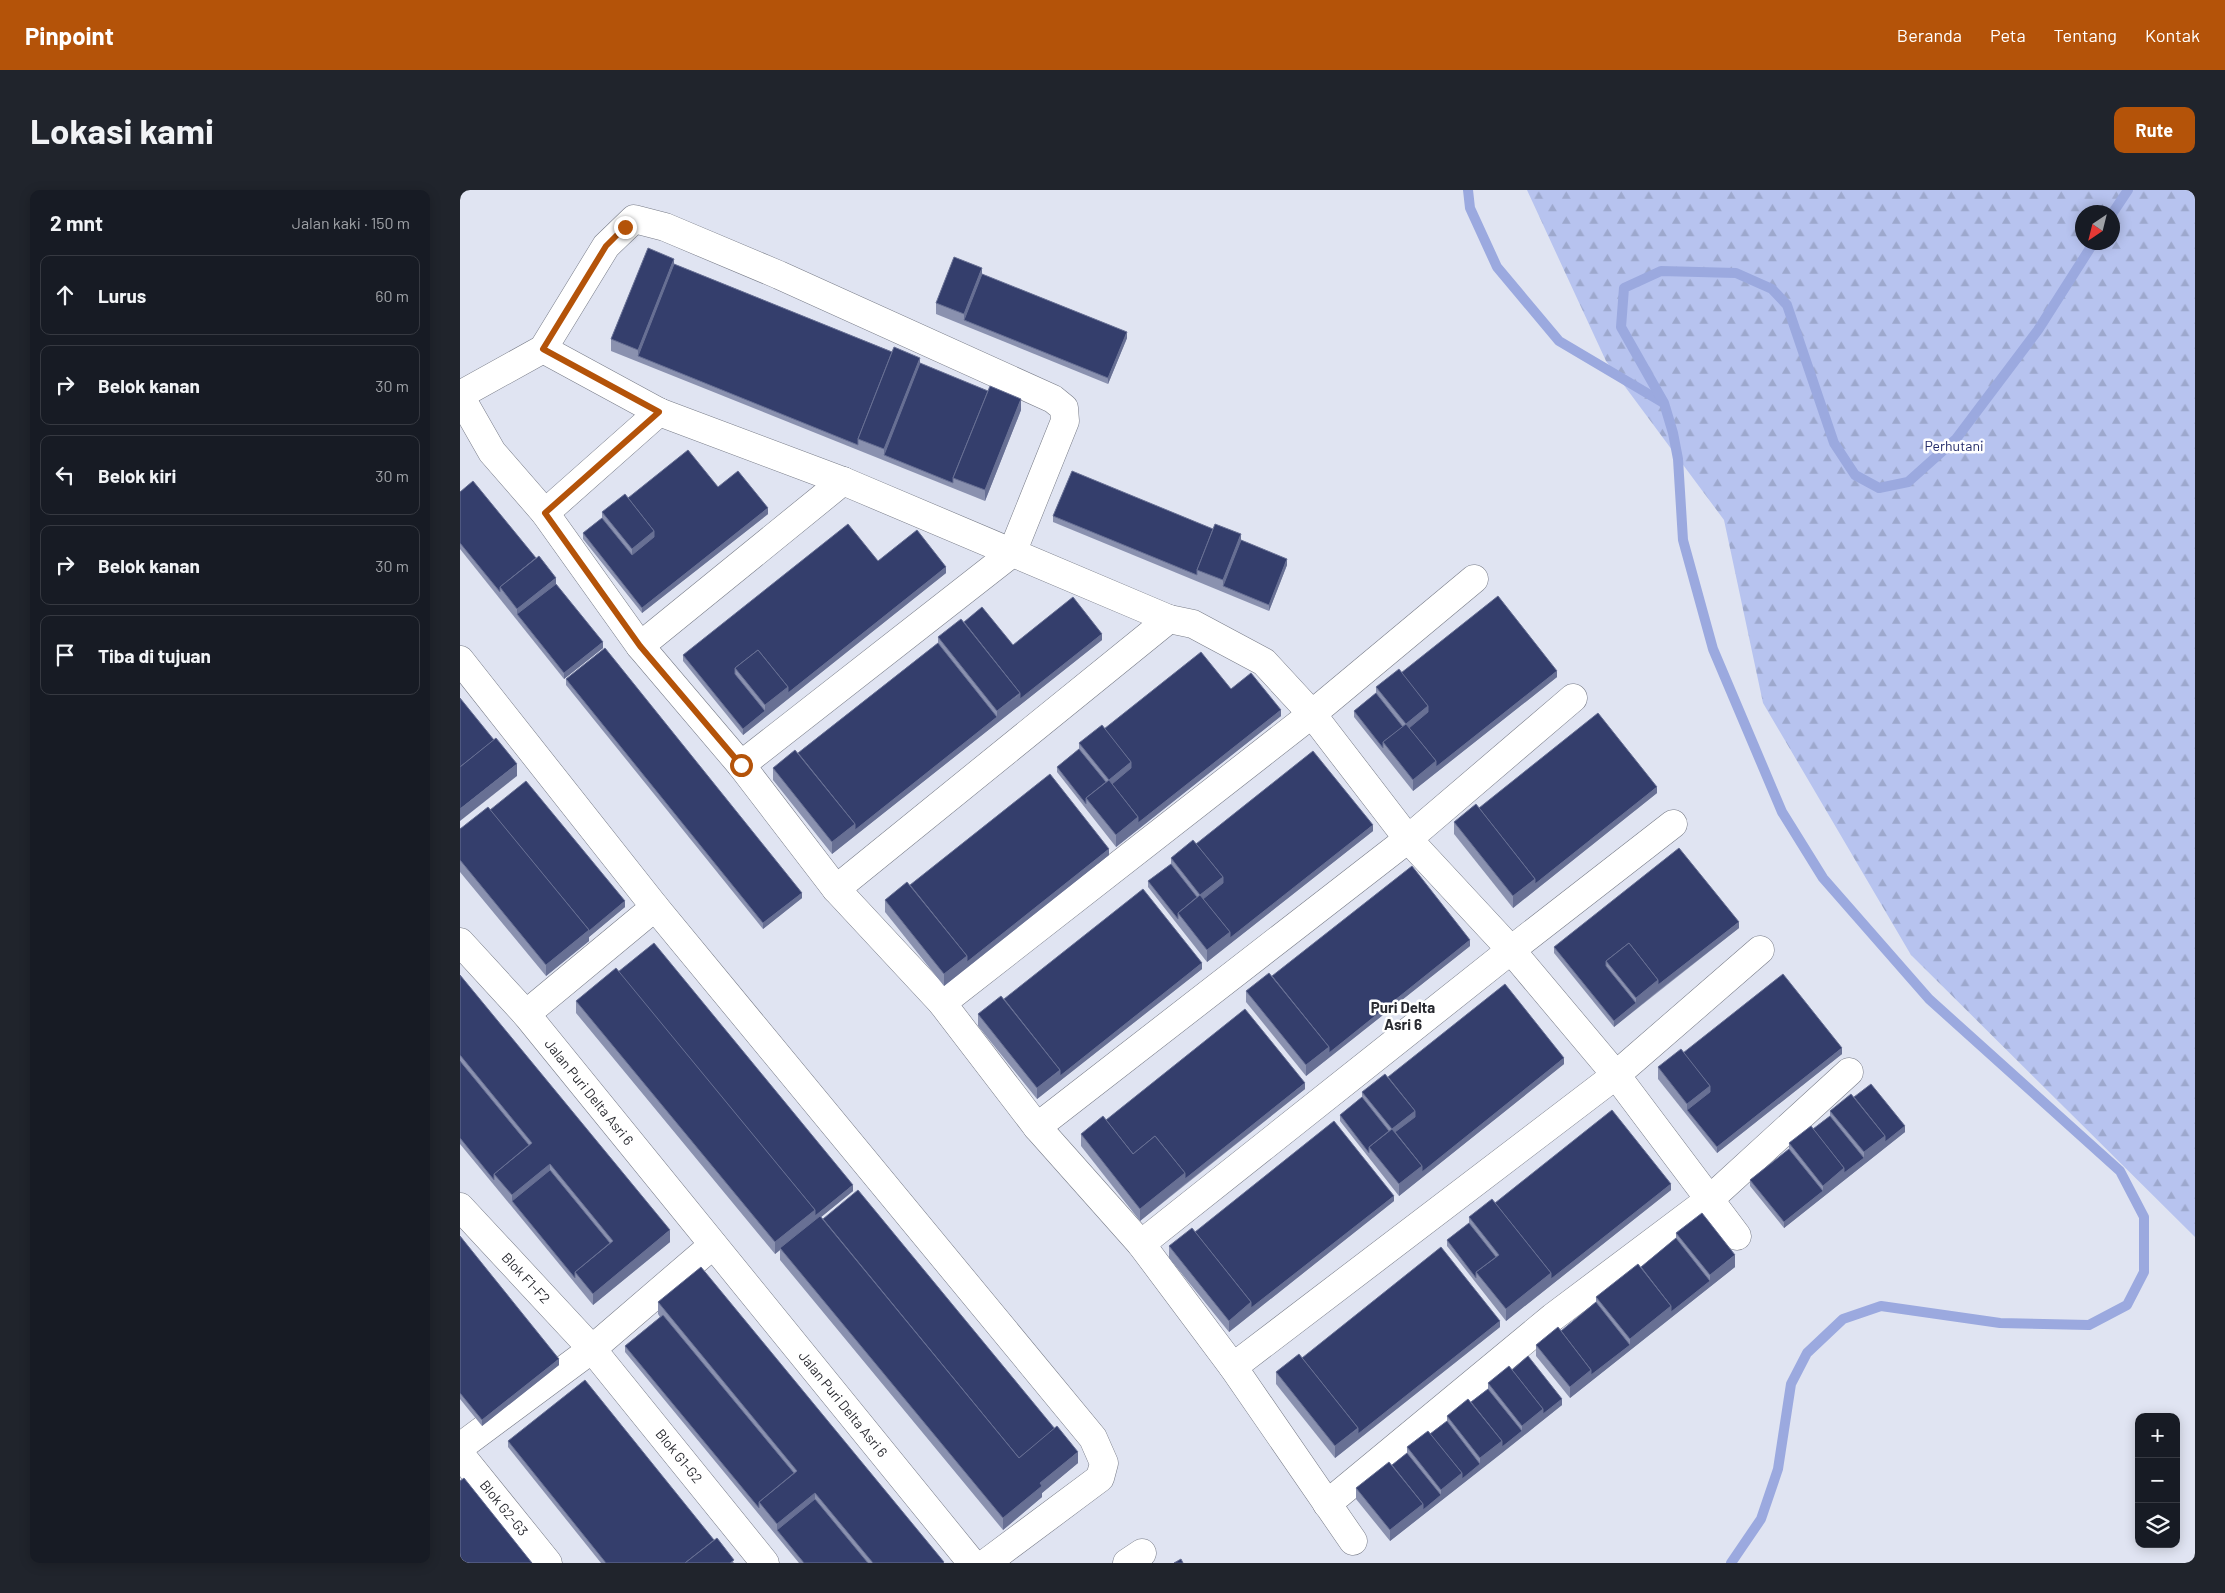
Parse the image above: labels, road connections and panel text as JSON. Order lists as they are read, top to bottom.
{
  "streets": {
    "street": [
      "Jalan Puri Delta Asri 6",
      "Blok F1-F2",
      "Blok G1-G2",
      "Blok G2-G3"
    ]
  },
  "crossings": [
    ["Blok F1-F2", "Blok G1-G2"]
  ],
  "districts": ["Puri Delta Asri 6"],
  "parks": ["Perhutani"],
  "north": "bottom left",
  "page": {
    "header": "Pinpoint",
    "nav": [
      "Beranda",
      "Peta",
      "Tentang",
      "Kontak"
    ],
    "buttons": "Rute",
    "title": "Lokasi kami",
    "heading": ["2 mnt", "Jalan kaki · 150 m"],
    "list": [
      ["Lurus", "60 m"],
      ["Belok kanan", "30 m"],
      ["Belok kiri", "30 m"],
      ["Belok kanan", "30 m"],
      "Tiba di tujuan"
    ],
    "map_buttons": ["+", "−"]
  }
}
